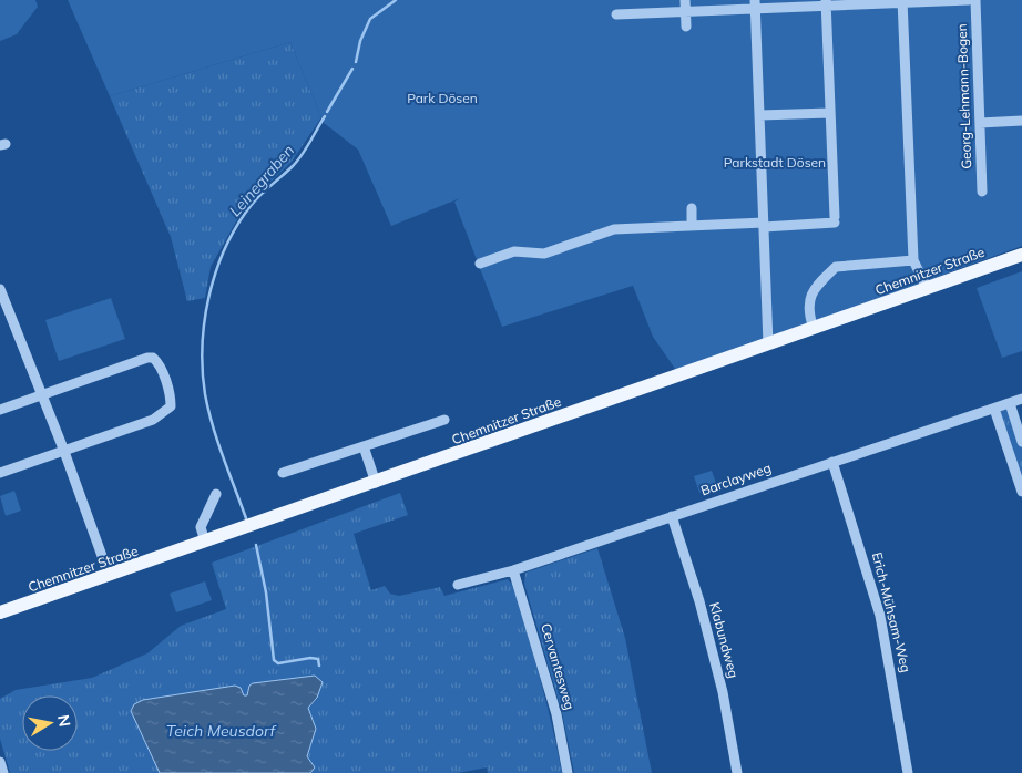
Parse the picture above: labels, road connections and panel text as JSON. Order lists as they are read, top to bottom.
{
  "streets": {
    "main road": ["Chemnitzer Straße"],
    "street": [
      "Georg-Lehmann-Bogen",
      "Barclayweg",
      "Erich-Mühsam-Weg",
      "Klabundweg",
      "Cervantesweg"
    ]
  },
  "crossings": [
    ["Barclayweg", "Erich-Mühsam-Weg"],
    ["Barclayweg", "Klabundweg"],
    ["Barclayweg", "Cervantesweg"]
  ],
  "water": ["Leinegraben", "Teich Meusdorf"],
  "parks": ["Park Dösen", "Parkstadt Dösen"],
  "north": "right"
}
